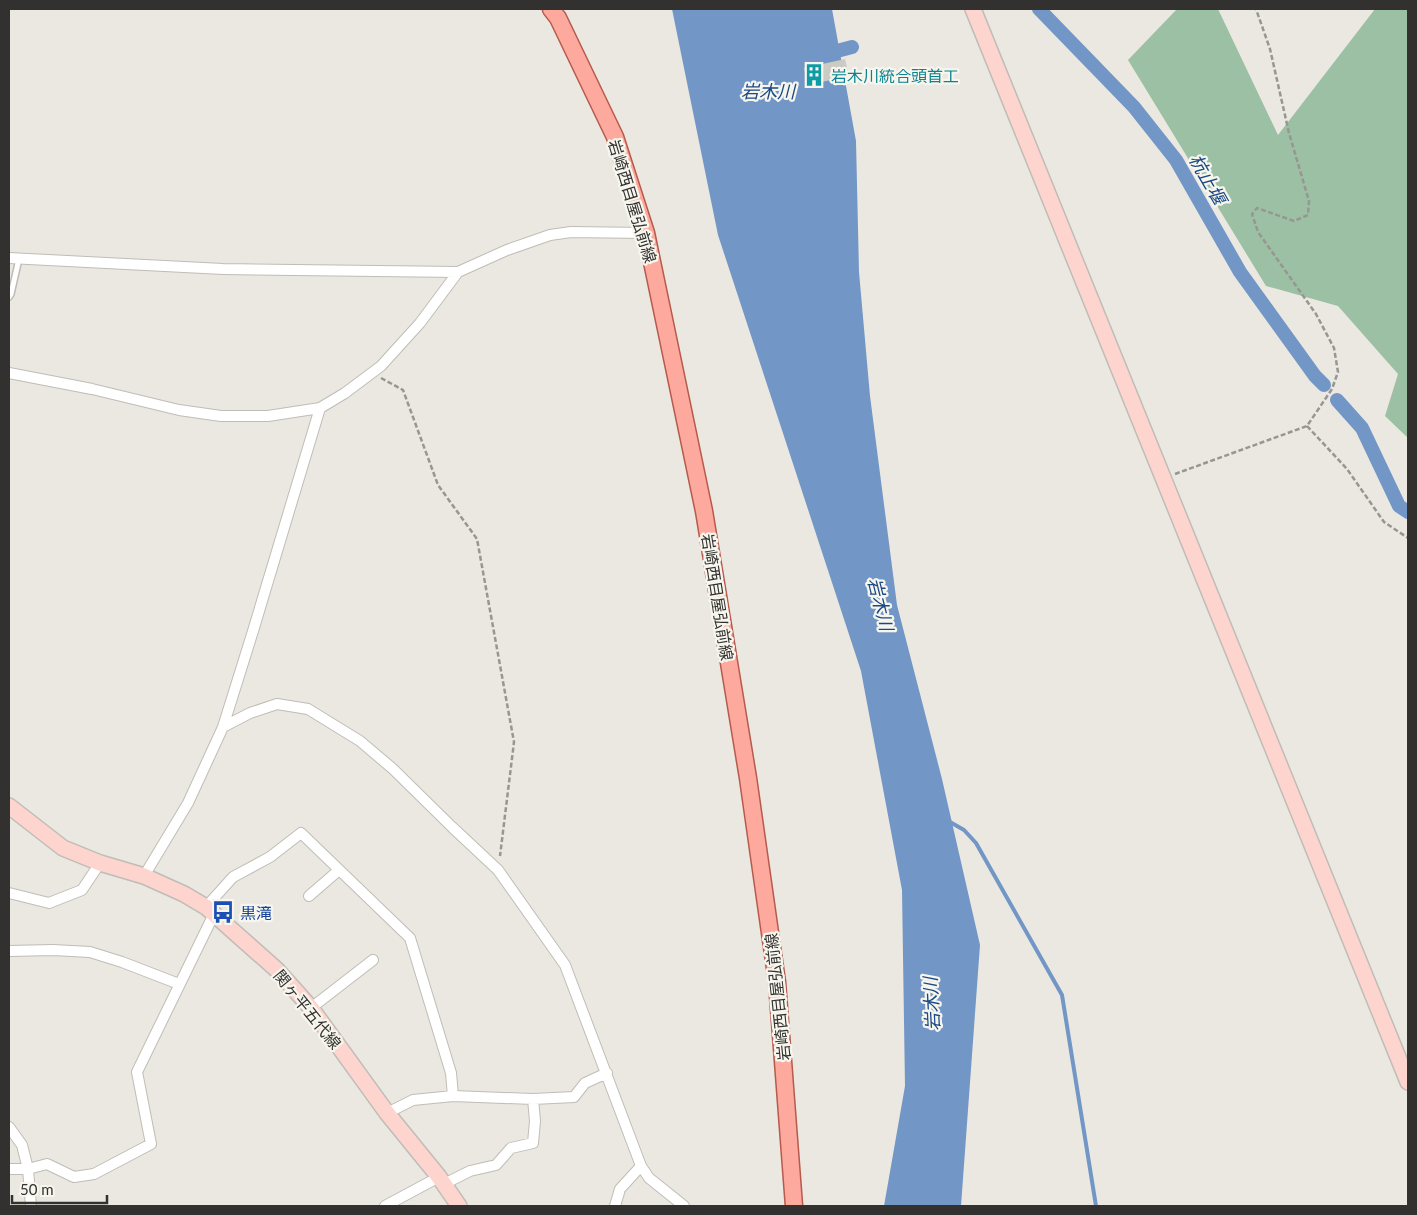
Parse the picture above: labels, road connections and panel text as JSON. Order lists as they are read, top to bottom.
{
  "streets": {
    "main road": ["岩崎西目屋弘前線"],
    "street": ["関ヶ平五代線"]
  },
  "water": ["岩木川", "杭止堰"],
  "places": {
    "building": ["岩木川統合頭首工"],
    "bus stop": ["黒滝"]
  },
  "scale_bar": "50 m"
}
